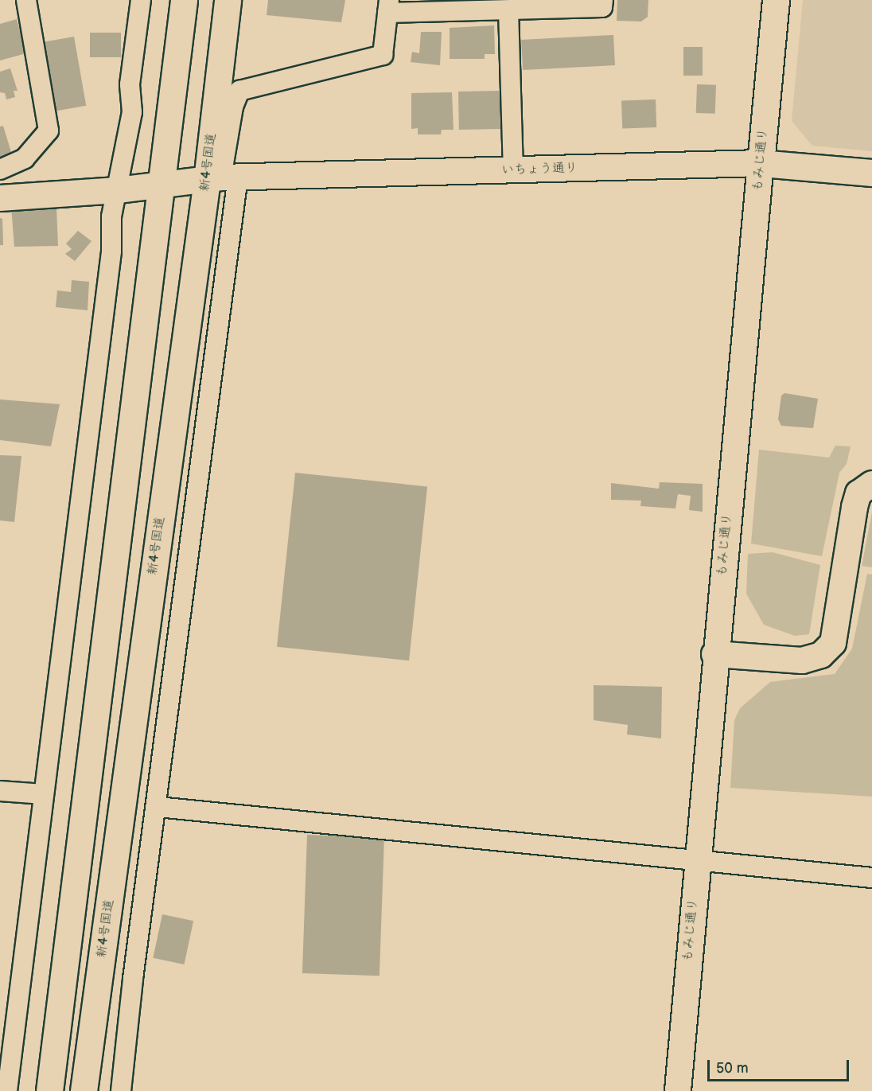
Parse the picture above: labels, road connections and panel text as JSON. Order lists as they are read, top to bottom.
{
  "streets": {
    "main road": ["もみじ通り", "新4号国道", "いちょう通り"]
  },
  "crossings": [
    ["もみじ通り", "いちょう通り"],
    ["新4号国道", "いちょう通り"]
  ],
  "scale_bar": "50 m"
}
